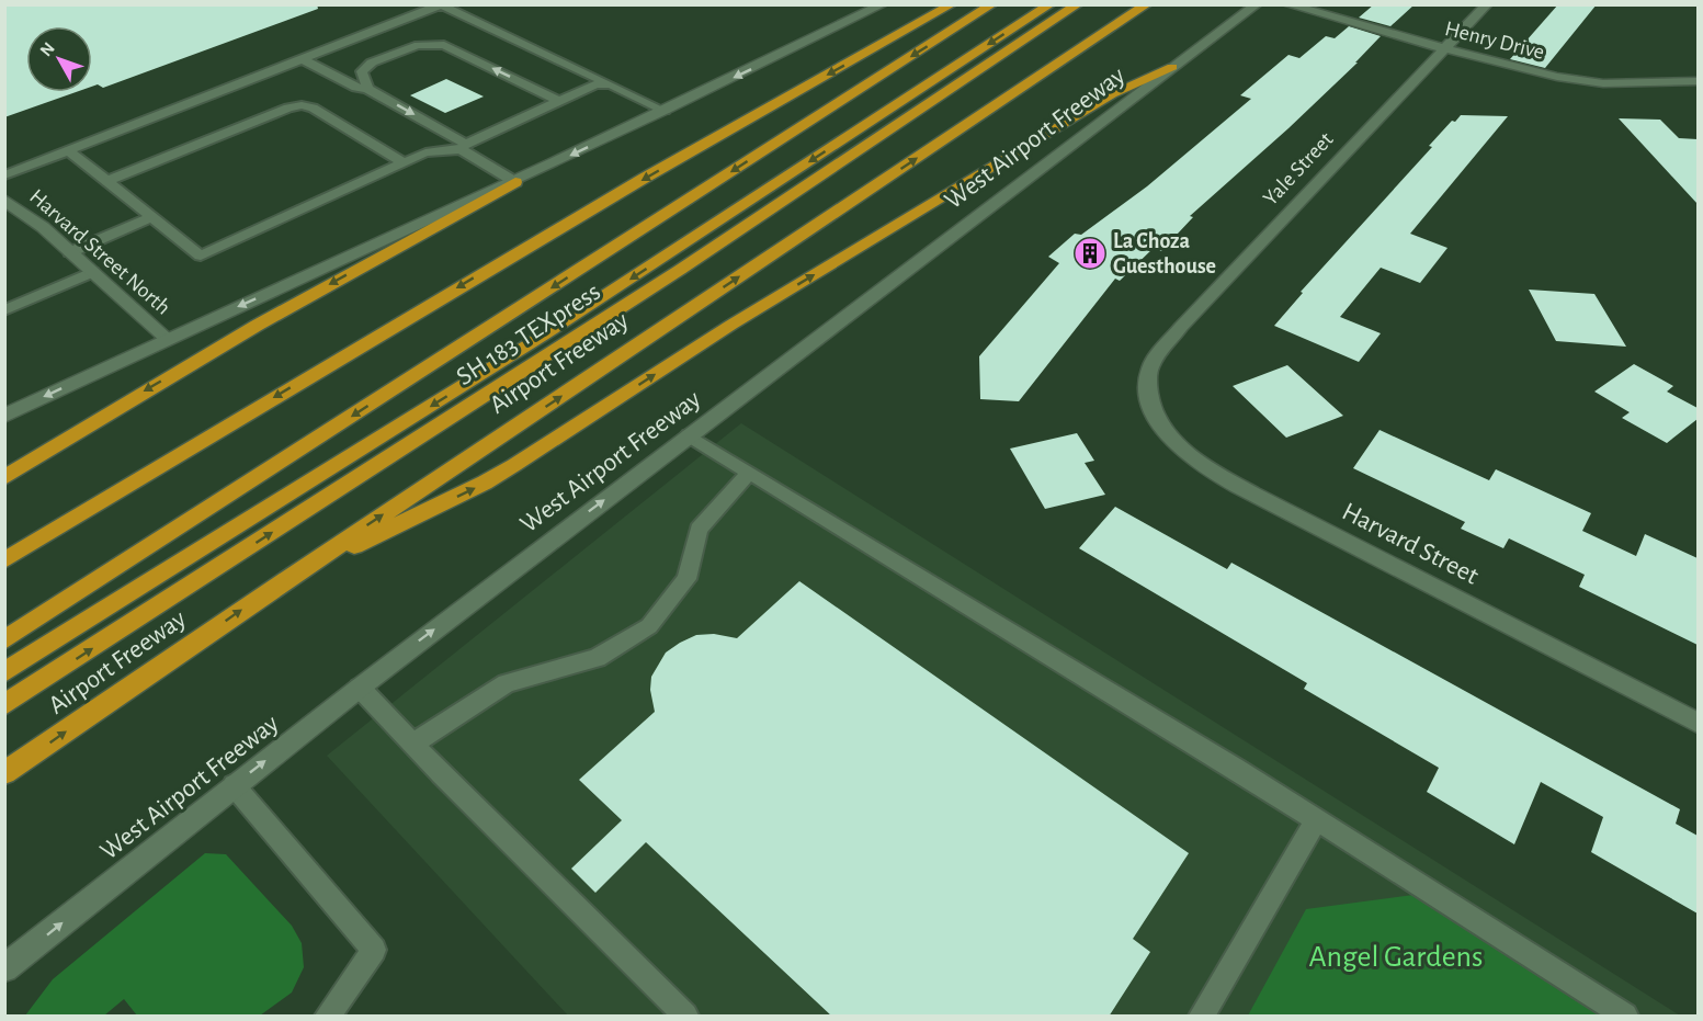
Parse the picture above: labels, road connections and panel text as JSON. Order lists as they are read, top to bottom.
{
  "streets": {
    "highway": ["SH 183 TEXpress", "Airport Freeway"],
    "street": [
      "Henry Drive",
      "West Airport Freeway",
      "Yale Street",
      "Harvard Street North",
      "Harvard Street"
    ]
  },
  "crossings": [
    ["Henry Drive", "Yale Street"],
    ["Yale Street", "Harvard Street"]
  ],
  "one_way": ["West Airport Freeway"],
  "parks": ["Angel Gardens"],
  "places": {
    "building": ["La Choza Guesthouse"]
  },
  "north": "top left"
}
